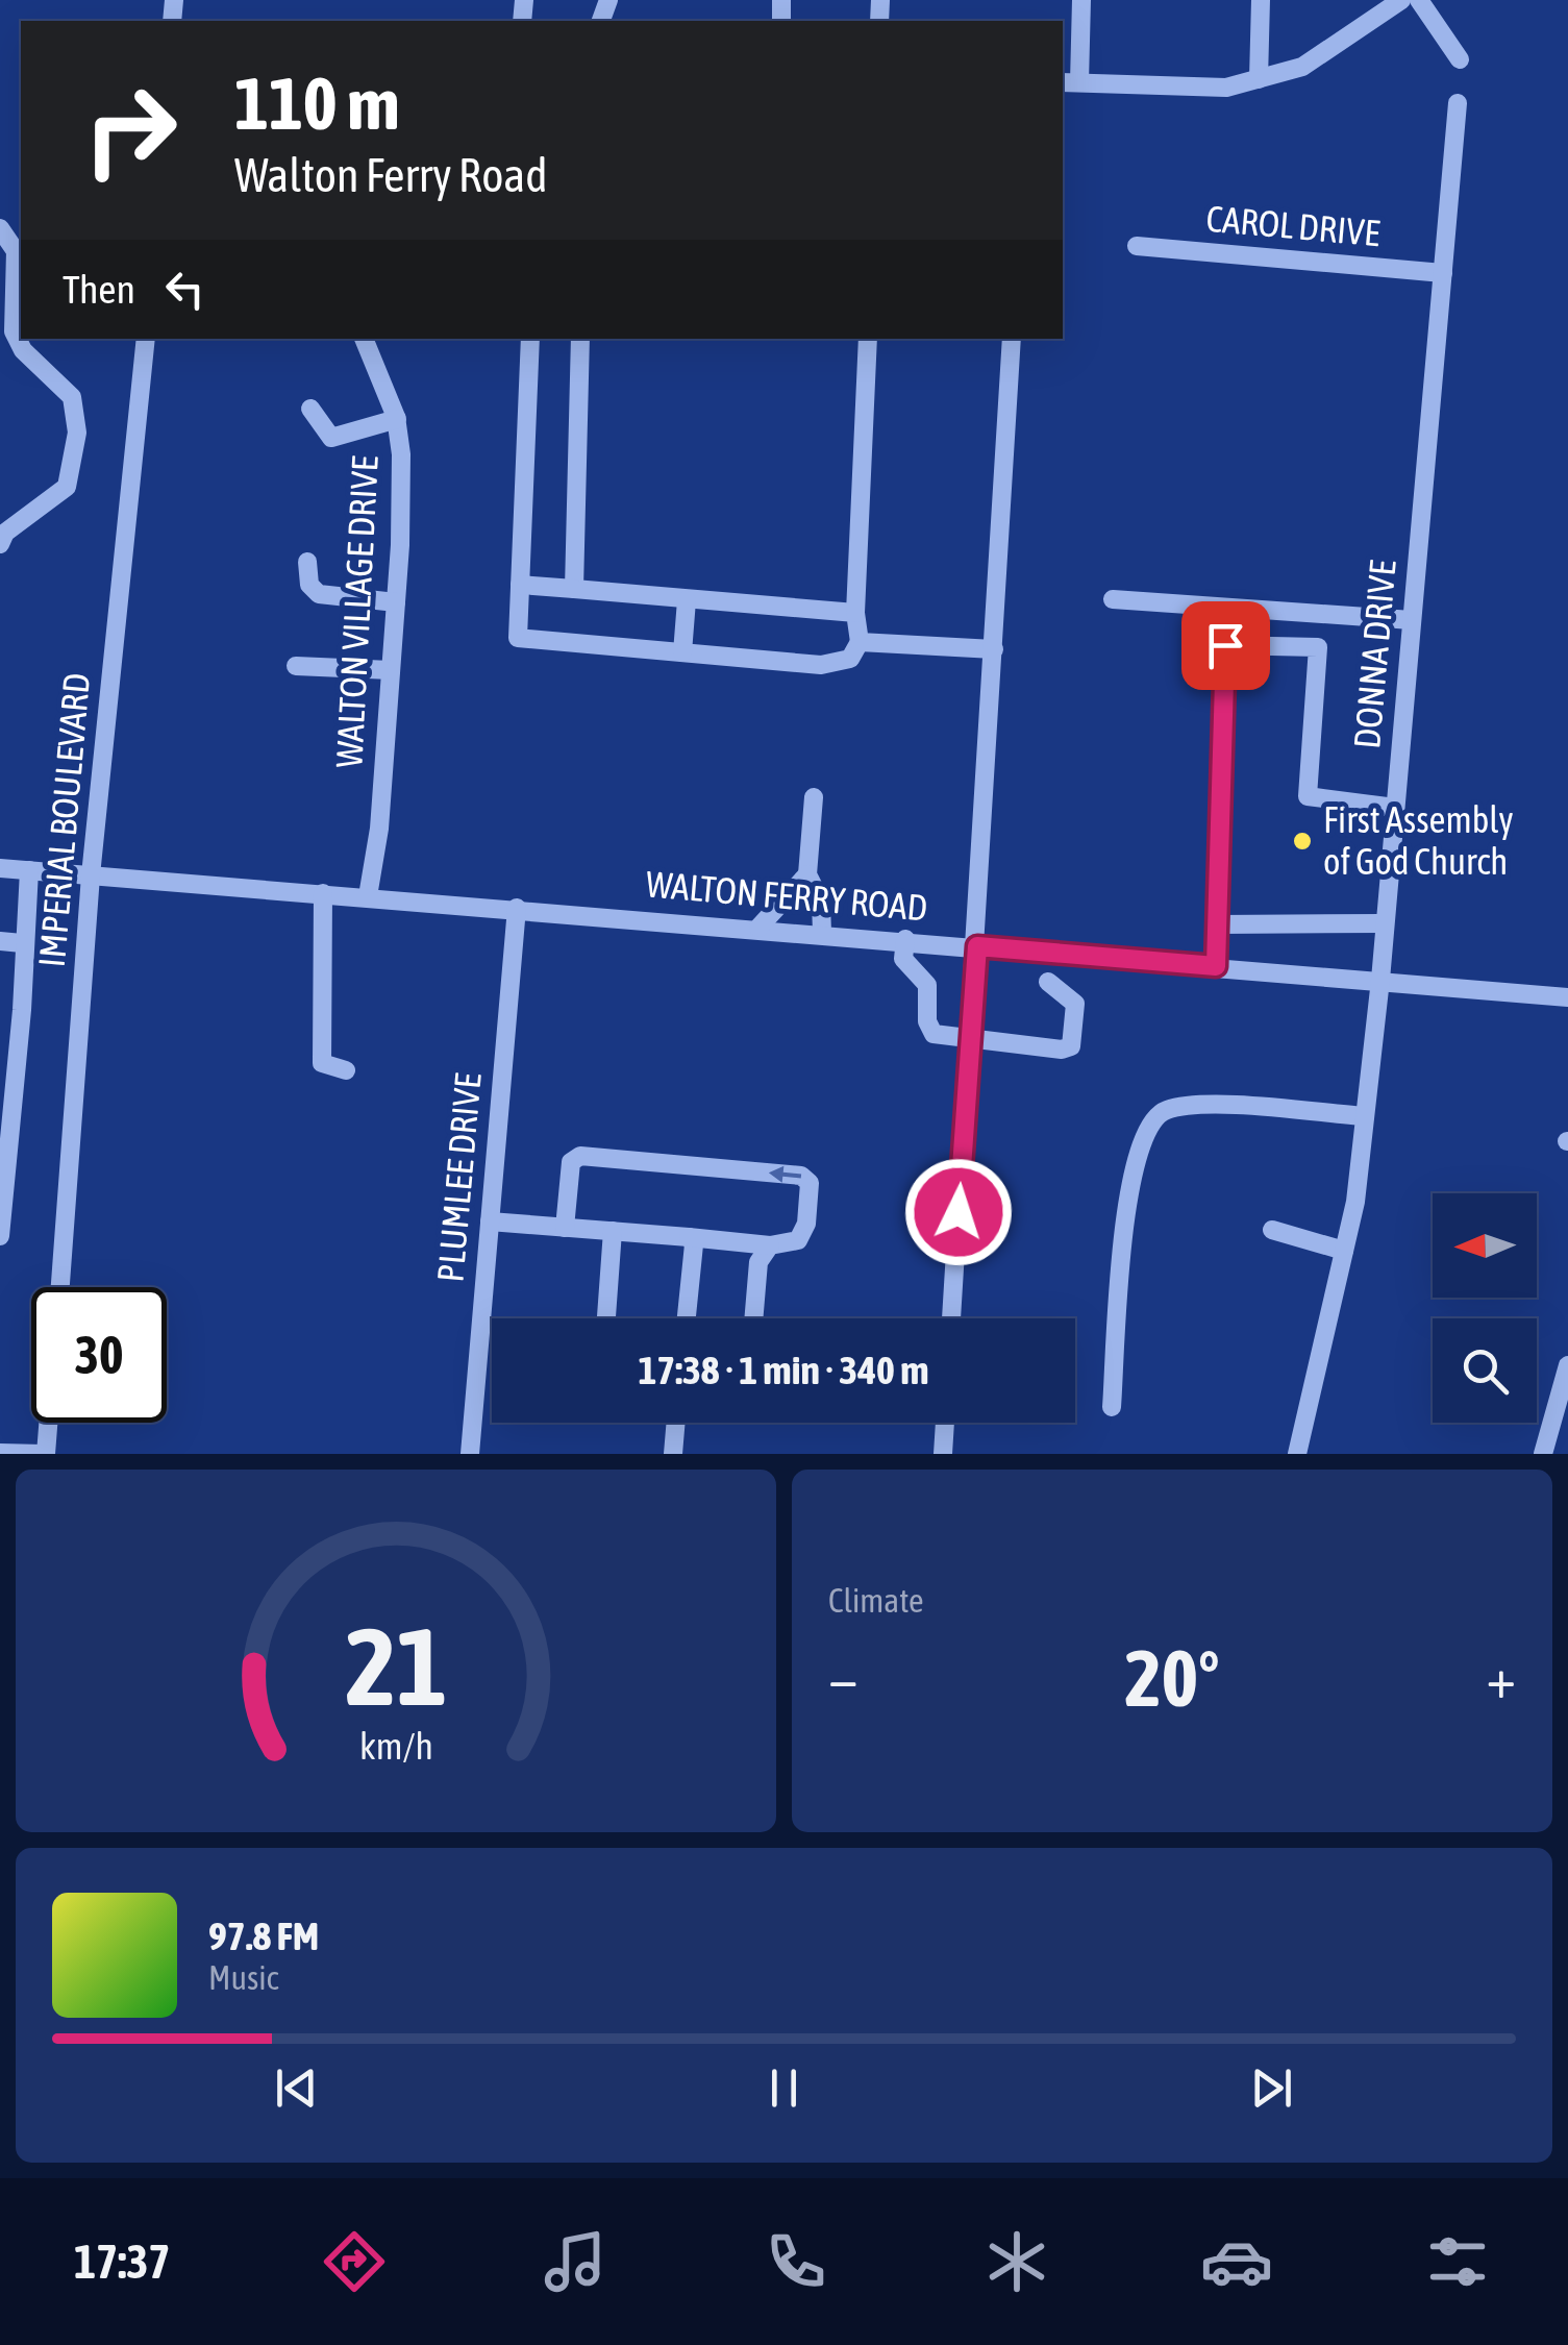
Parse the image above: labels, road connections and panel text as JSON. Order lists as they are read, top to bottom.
{
  "streets": {
    "street": [
      "CAROL DRIVE",
      "WALTON VILLAGE DRIVE",
      "DONNA DRIVE",
      "IMPERIAL BOULEVARD",
      "WALTON FERRY ROAD",
      "PLUMLEE DRIVE"
    ]
  },
  "crossings": [
    ["CAROL DRIVE", "DONNA DRIVE"],
    ["WALTON VILLAGE DRIVE", "WALTON FERRY ROAD"],
    ["DONNA DRIVE", "WALTON FERRY ROAD"],
    ["IMPERIAL BOULEVARD", "WALTON FERRY ROAD"],
    ["WALTON FERRY ROAD", "PLUMLEE DRIVE"]
  ],
  "places": ["First Assembly of God Church"],
  "north": "left",
  "page": {
    "turn": ["110 m", "Walton Ferry Road"],
    "then": "Then",
    "limit": "30",
    "trip": "17:38 · 1 min · 340 m",
    "tile": "Climate",
    "heat": ["−", "20°", "+"],
    "song": ["97.8 FM", "Music"],
    "tabs": "17:37",
    "gauge": ["21", "km/h"]
  }
}
